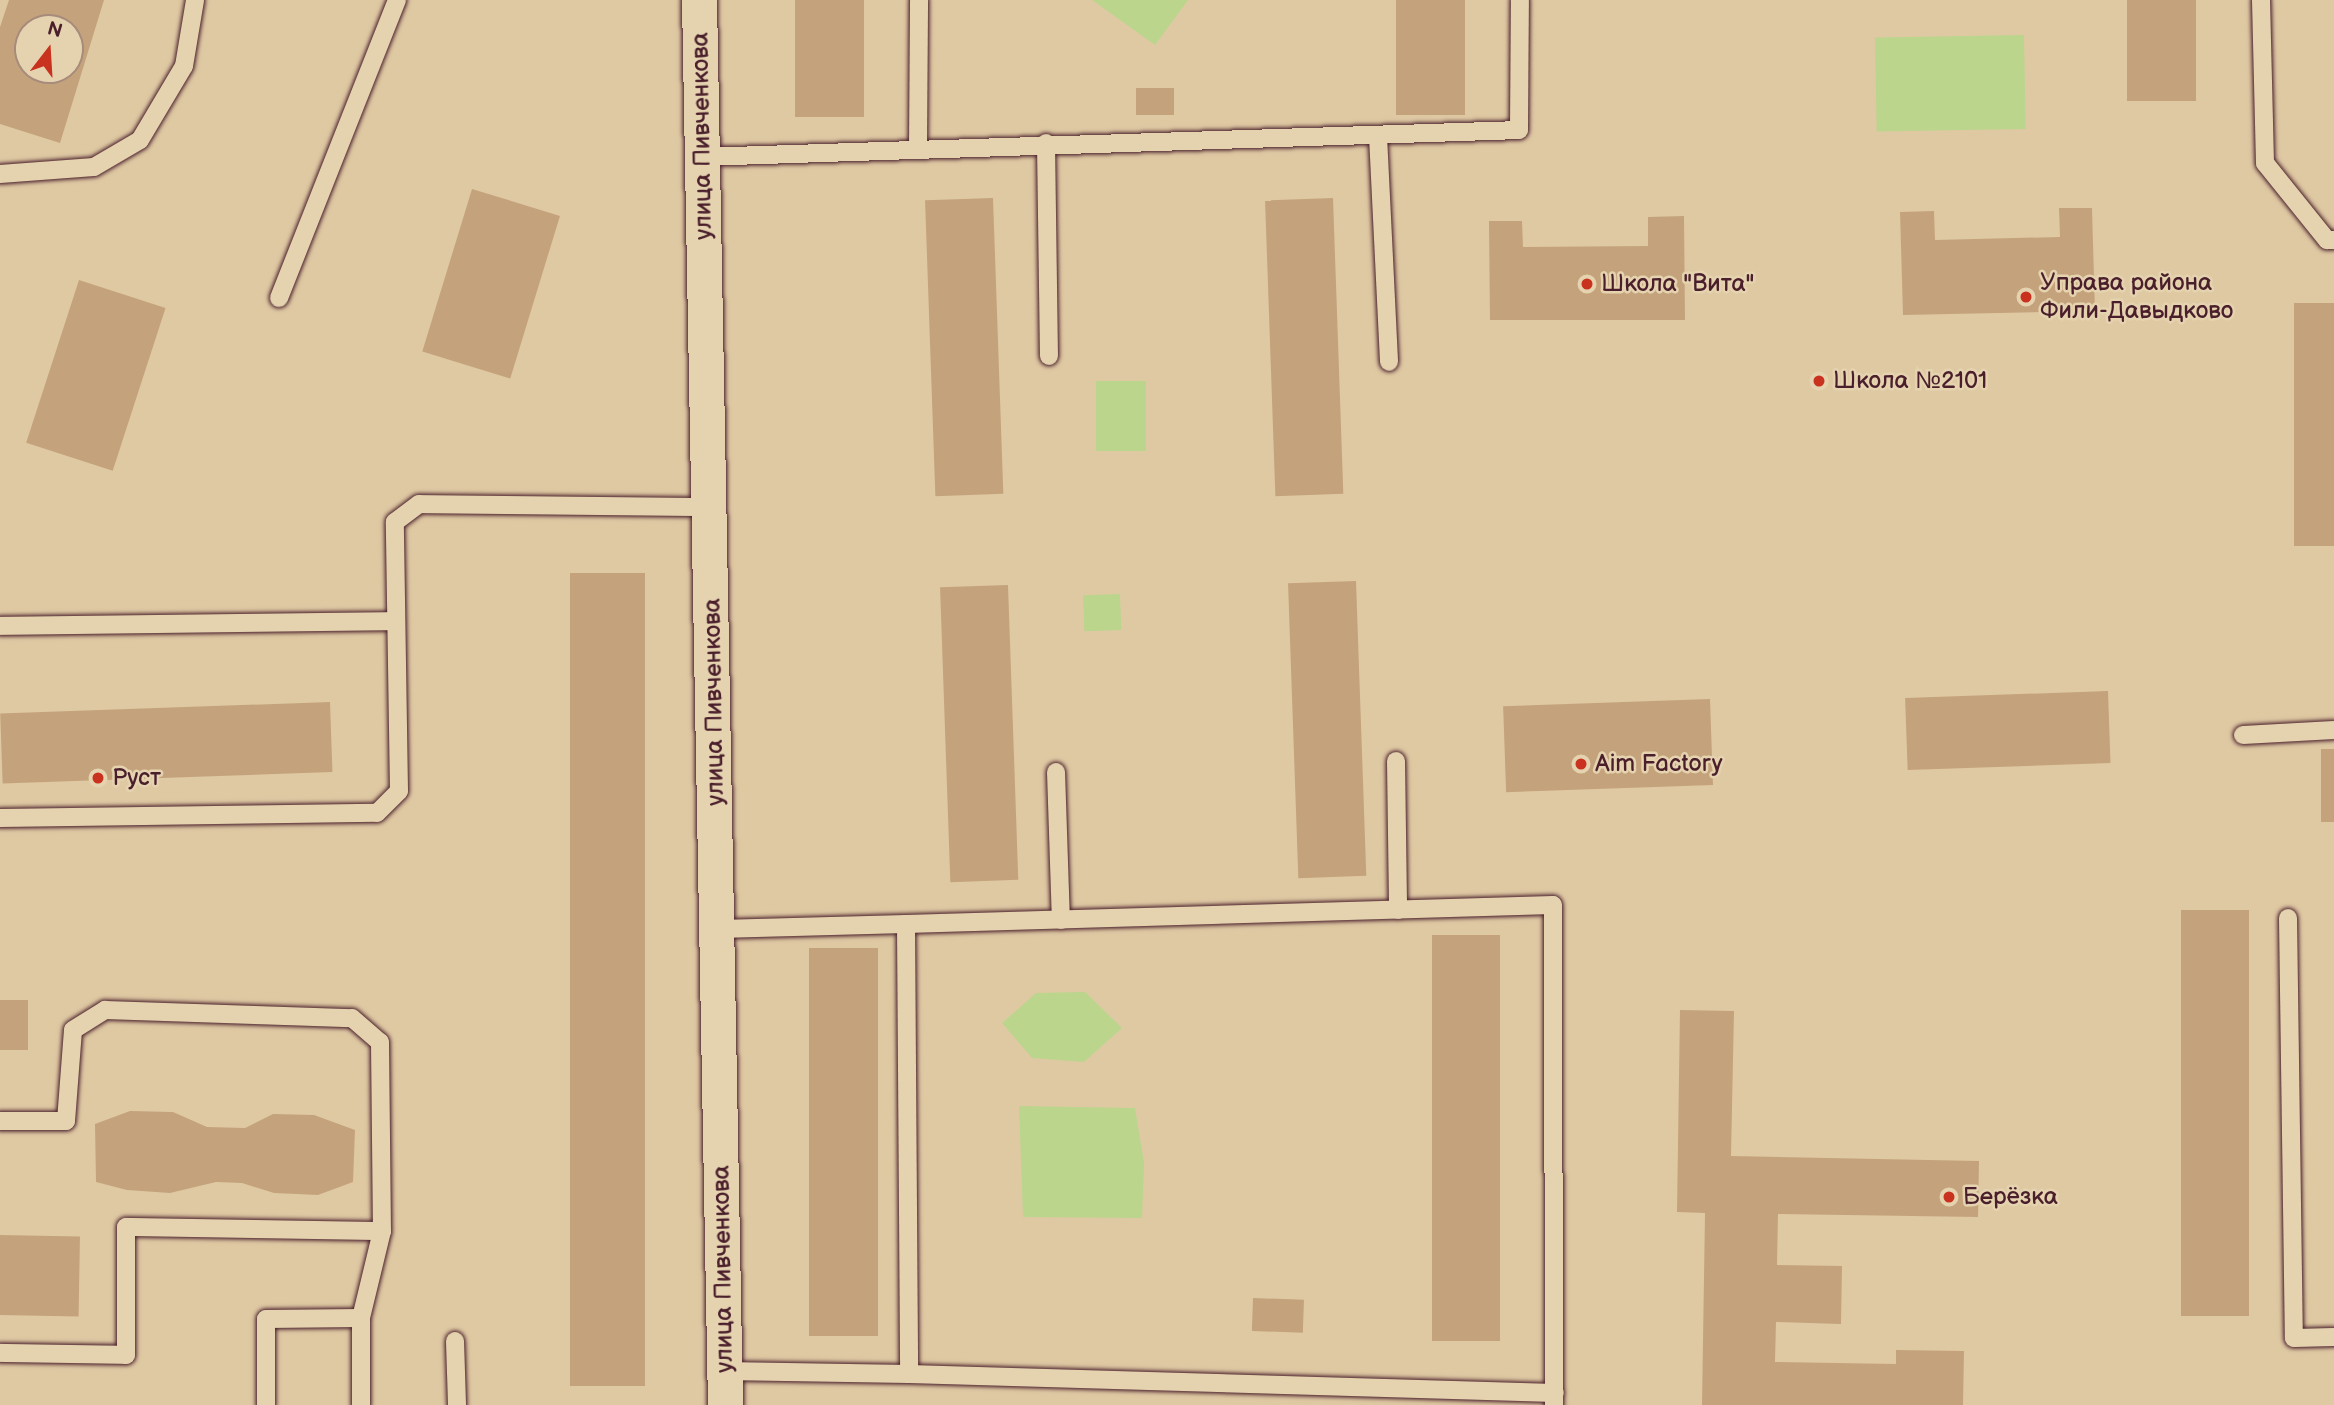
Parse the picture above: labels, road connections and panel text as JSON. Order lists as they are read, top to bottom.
{
  "streets": {
    "street": ["улица Пивченкова"]
  },
  "places": [
    "Школа \"Вита\"",
    "Управа района Фили-Давыдково",
    "Школа №2101",
    "Aim Factory",
    "Руст",
    "Берёзка"
  ],
  "north": "top"
}
